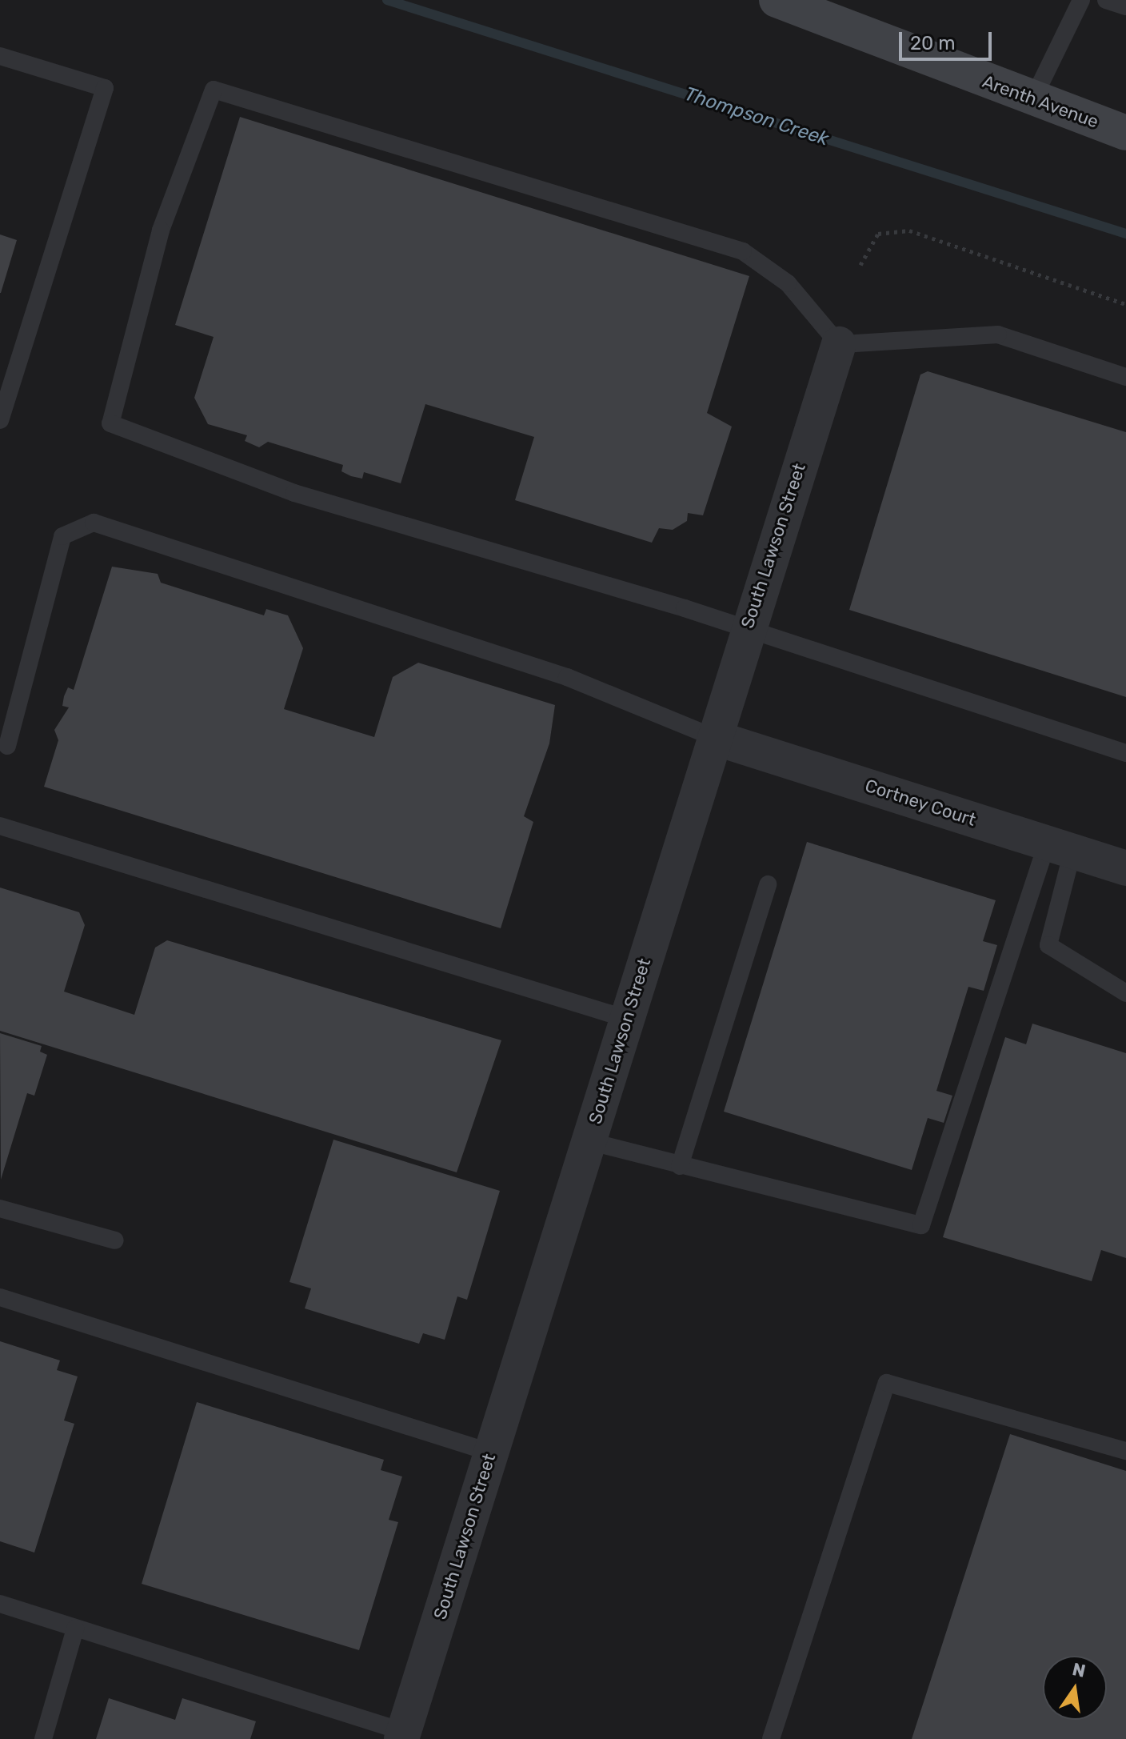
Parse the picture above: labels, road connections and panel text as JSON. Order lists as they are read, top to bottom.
{
  "streets": {
    "street": ["Arenth Avenue", "South Lawson Street", "Cortney Court"]
  },
  "crossings": [
    ["South Lawson Street", "Cortney Court"]
  ],
  "water": ["Thompson Creek"],
  "scale_bar": "20 m",
  "north": "top"
}
